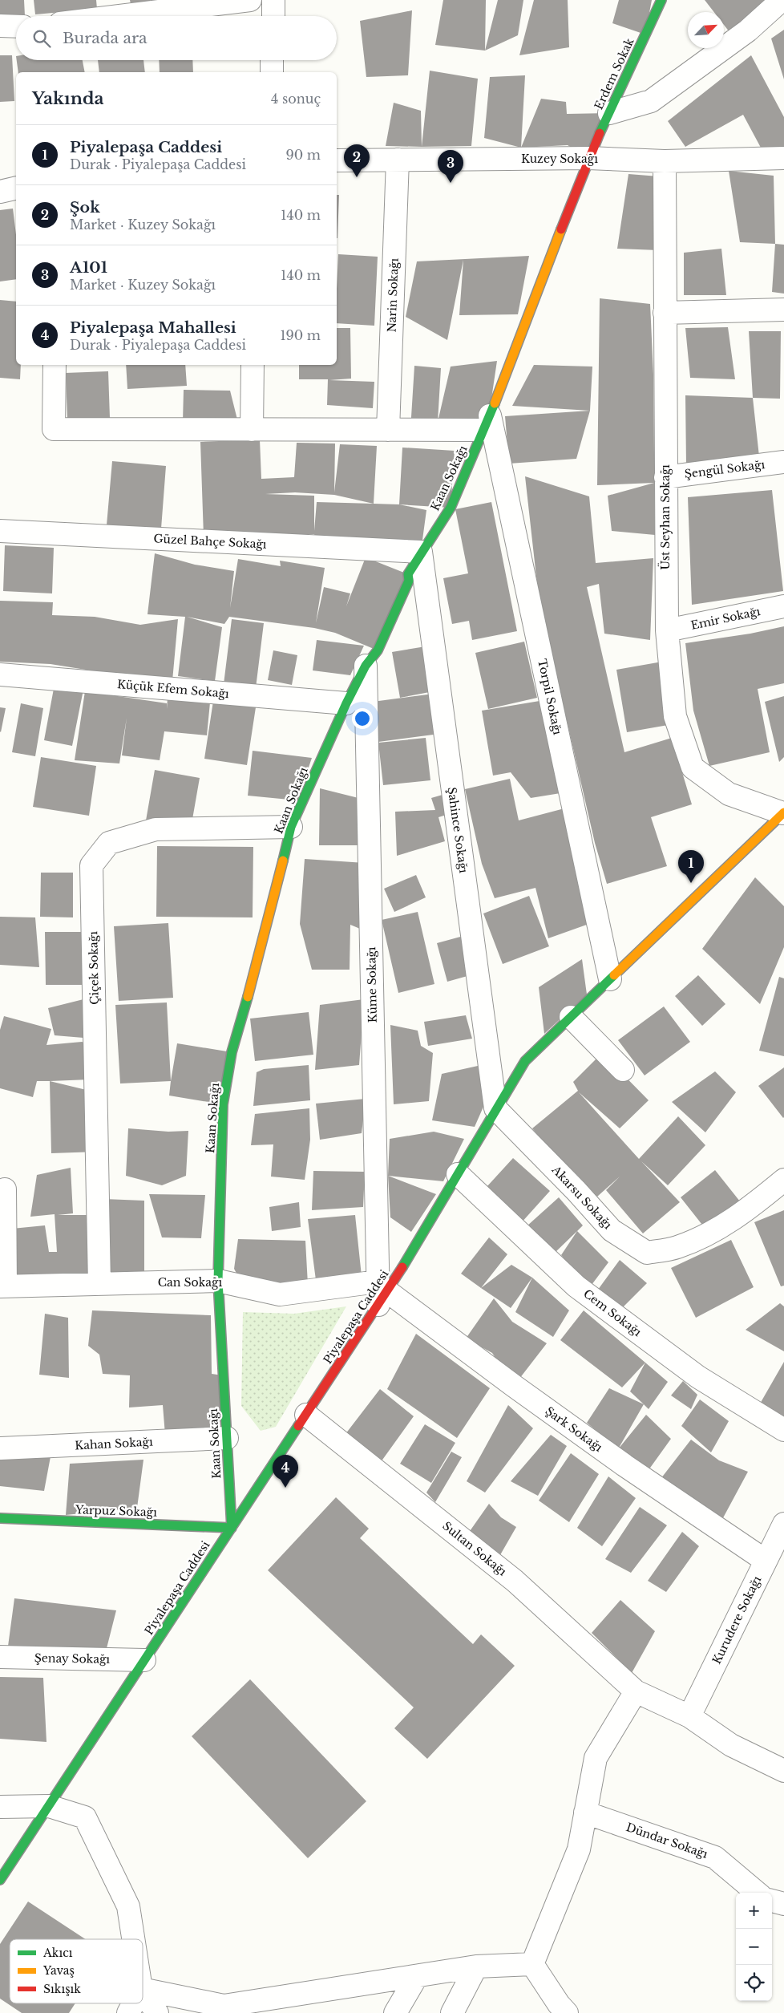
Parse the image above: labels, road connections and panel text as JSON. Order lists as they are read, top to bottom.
{
  "streets": {
    "street": [
      "Erdem Sokak",
      "Kuzey Sokağı",
      "Narin Sokağı",
      "Şengül Sokağı",
      "Kaan Sokağı",
      "Üst Seyhan Sokağı",
      "Güzel Bahçe Sokağı",
      "Emir Sokağı",
      "Küçük Efem Sokağı",
      "Torpil Sokağı",
      "Şahince Sokağı",
      "Çiçek Sokağı",
      "Küme Sokağı",
      "Akarsu Sokağı",
      "Can Sokağı",
      "Cem Sokağı",
      "Piyalepaşa Caddesi",
      "Şark Sokağı",
      "Kahan Sokağı",
      "Yarpuz Sokağı",
      "Sultan Sokağı",
      "Kurudere Sokağı",
      "Şenay Sokağı",
      "Dündar Sokağı"
    ]
  },
  "crossings": [
    ["Erdem Sokak", "Kuzey Sokağı"],
    ["Erdem Sokak", "Kaan Sokağı"],
    ["Kuzey Sokağı", "Narin Sokağı"],
    ["Kuzey Sokağı", "Kaan Sokağı"],
    ["Kuzey Sokağı", "Üst Seyhan Sokağı"],
    ["Şengül Sokağı", "Üst Seyhan Sokağı"],
    ["Kaan Sokağı", "Güzel Bahçe Sokağı"],
    ["Kaan Sokağı", "Küçük Efem Sokağı"],
    ["Kaan Sokağı", "Torpil Sokağı"],
    ["Kaan Sokağı", "Şahince Sokağı"],
    ["Kaan Sokağı", "Çiçek Sokağı"],
    ["Kaan Sokağı", "Küme Sokağı"],
    ["Kaan Sokağı", "Can Sokağı"],
    ["Kaan Sokağı", "Piyalepaşa Caddesi"],
    ["Kaan Sokağı", "Kahan Sokağı"],
    ["Kaan Sokağı", "Yarpuz Sokağı"],
    ["Üst Seyhan Sokağı", "Emir Sokağı"],
    ["Üst Seyhan Sokağı", "Piyalepaşa Caddesi"],
    ["Güzel Bahçe Sokağı", "Şahince Sokağı"],
    ["Torpil Sokağı", "Piyalepaşa Caddesi"],
    ["Şahince Sokağı", "Akarsu Sokağı"],
    ["Şahince Sokağı", "Piyalepaşa Caddesi"],
    ["Çiçek Sokağı", "Can Sokağı"],
    ["Küme Sokağı", "Can Sokağı"],
    ["Küme Sokağı", "Piyalepaşa Caddesi"],
    ["Küme Sokağı", "Şark Sokağı"],
    ["Akarsu Sokağı", "Piyalepaşa Caddesi"],
    ["Can Sokağı", "Piyalepaşa Caddesi"],
    ["Can Sokağı", "Şark Sokağı"],
    ["Cem Sokağı", "Piyalepaşa Caddesi"],
    ["Piyalepaşa Caddesi", "Şark Sokağı"],
    ["Piyalepaşa Caddesi", "Yarpuz Sokağı"],
    ["Piyalepaşa Caddesi", "Sultan Sokağı"],
    ["Piyalepaşa Caddesi", "Şenay Sokağı"],
    ["Şark Sokağı", "Kurudere Sokağı"],
    ["Sultan Sokağı", "Kurudere Sokağı"]
  ],
  "legend": ["Akıcı", "Yavaş", "Sıkışık"],
  "north": "top right",
  "page": {
    "search": "Burada ara",
    "heading": ["Yakında", "4 sonuç"],
    "list": [
      {
        "mark": "1",
        "name": "Piyalepaşa Caddesi",
        "note": "Durak · Piyalepaşa Caddesi",
        "value": "90 m"
      },
      {
        "mark": "2",
        "name": "Şok",
        "note": "Market · Kuzey Sokağı",
        "value": "140 m"
      },
      {
        "mark": "3",
        "name": "A101",
        "note": "Market · Kuzey Sokağı",
        "value": "140 m"
      },
      {
        "mark": "4",
        "name": "Piyalepaşa Mahallesi",
        "note": "Durak · Piyalepaşa Caddesi",
        "value": "190 m"
      }
    ],
    "pins": [
      "2",
      "3",
      "1",
      "4"
    ],
    "map_buttons": ["+", "−"]
  }
}
